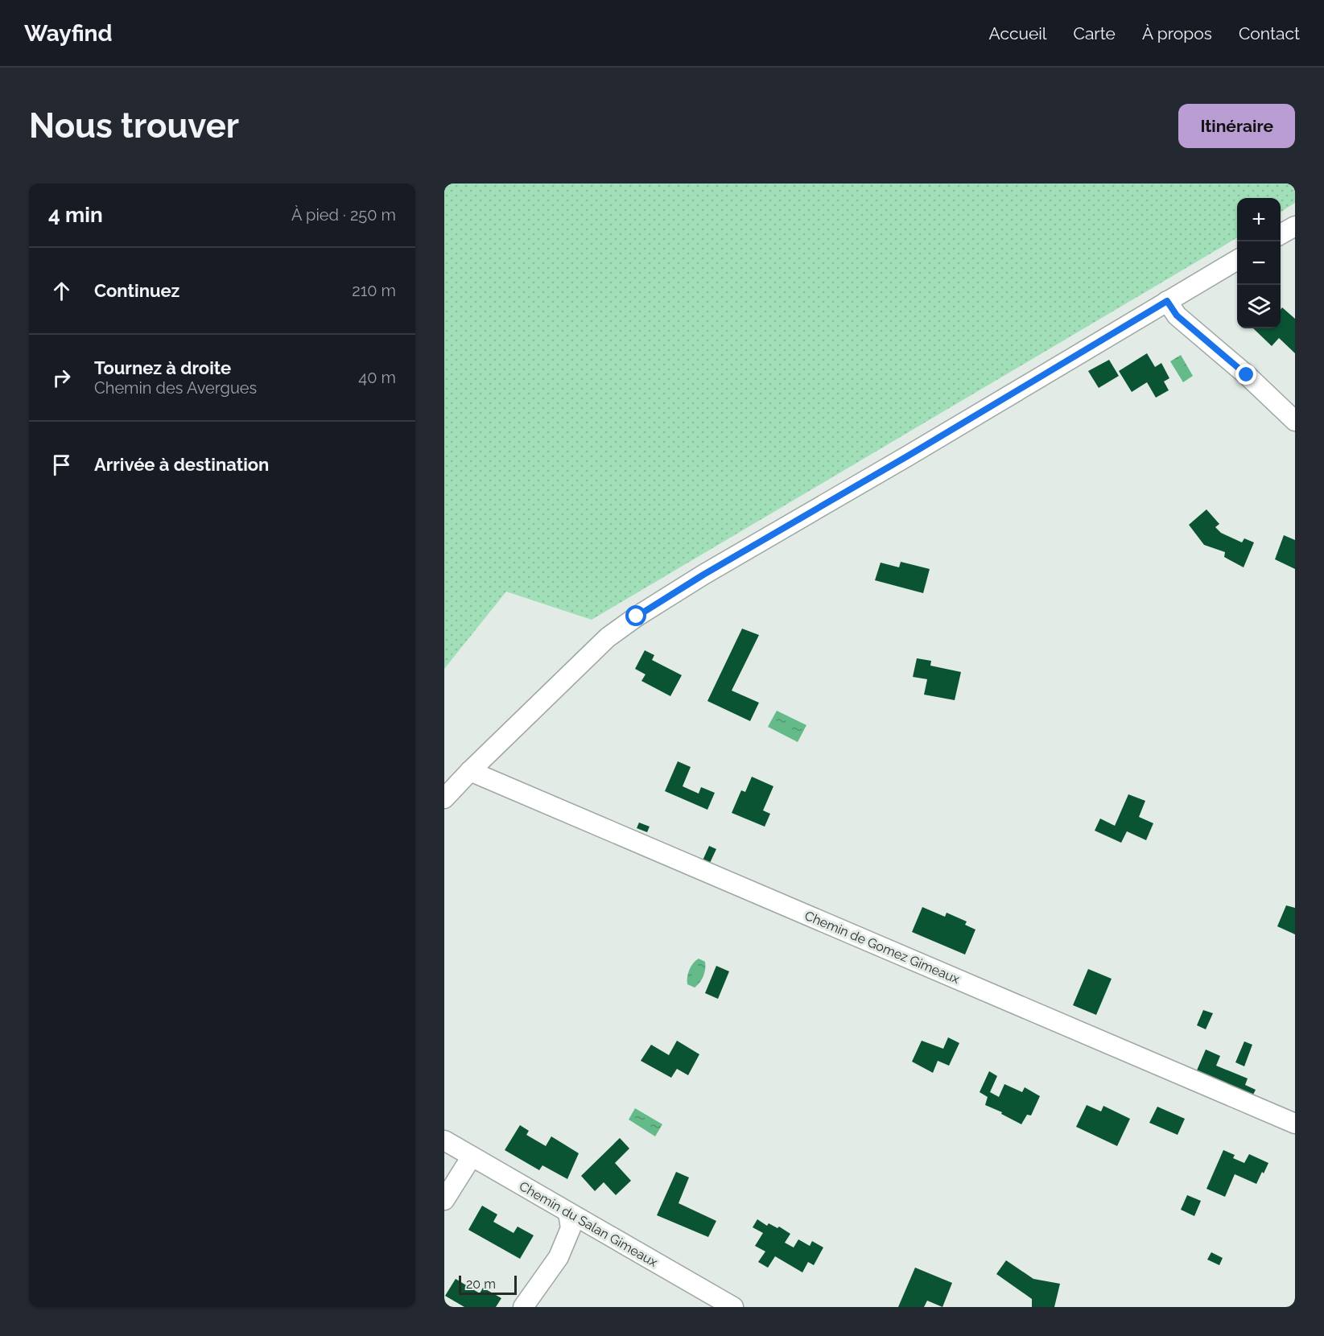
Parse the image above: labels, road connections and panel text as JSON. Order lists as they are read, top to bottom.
{
  "streets": {
    "street": ["Chemin de Gomez Gimeaux", "Chemin du Salan Gimeaux"]
  },
  "scale_bar": "20 m",
  "page": {
    "header": "Wayfind",
    "nav": [
      "Accueil",
      "Carte",
      "À propos",
      "Contact"
    ],
    "buttons": "Itinéraire",
    "title": "Nous trouver",
    "heading": ["4 min", "À pied · 250 m"],
    "map_buttons": ["+", "−"],
    "list": [
      ["Continuez", "210 m"],
      ["Tournez à droite", "Chemin des Avergues", "40 m"],
      "Arrivée à destination"
    ],
    "scale": "20 m"
  }
}
